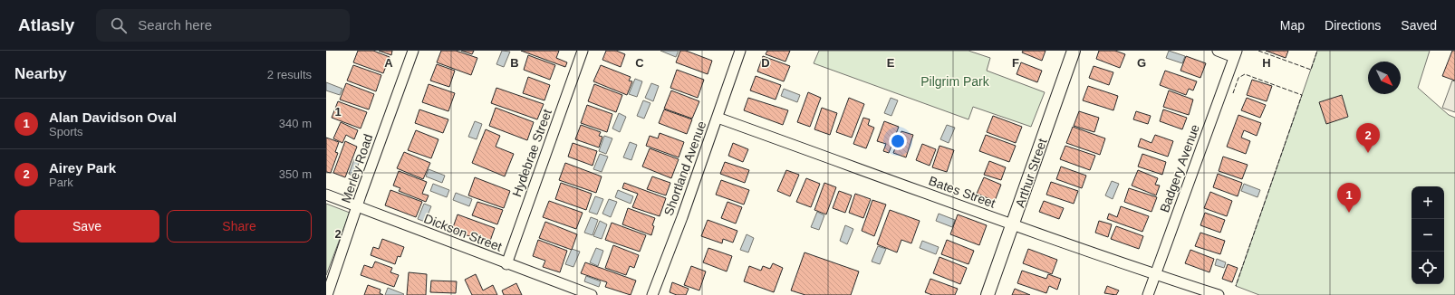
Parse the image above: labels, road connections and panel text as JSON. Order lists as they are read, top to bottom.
{
  "streets": {
    "main road": ["Arthur Street"],
    "street": [
      "Hydebrae Street",
      "Merley Road",
      "Shortland Avenue",
      "Badgery Avenue",
      "Bates Street",
      "Dickson Street"
    ]
  },
  "crossings": [
    ["Hydebrae Street", "Dickson Street"],
    ["Merley Road", "Dickson Street"],
    ["Shortland Avenue", "Bates Street"],
    ["Badgery Avenue", "Bates Street"],
    ["Arthur Street", "Bates Street"]
  ],
  "parks": ["Pilgrim Park"],
  "north": "bottom right",
  "page": {
    "header": "Atlasly",
    "search": "Search here",
    "nav": ["Map", "Directions", "Saved"],
    "heading": ["Nearby", "2 results"],
    "list": [
      {
        "mark": "1",
        "name": "Alan Davidson Oval",
        "note": "Sports",
        "value": "340 m"
      },
      {
        "mark": "2",
        "name": "Airey Park",
        "note": "Park",
        "value": "350 m"
      }
    ],
    "pins": ["2", "1"],
    "map_buttons": ["+", "−"],
    "buttons": ["Save", "Share"]
  },
  "grid": {
    "columns": [
      "A",
      "B",
      "C",
      "D",
      "E",
      "F",
      "G",
      "H"
    ],
    "rows": ["1", "2"]
  }
}
